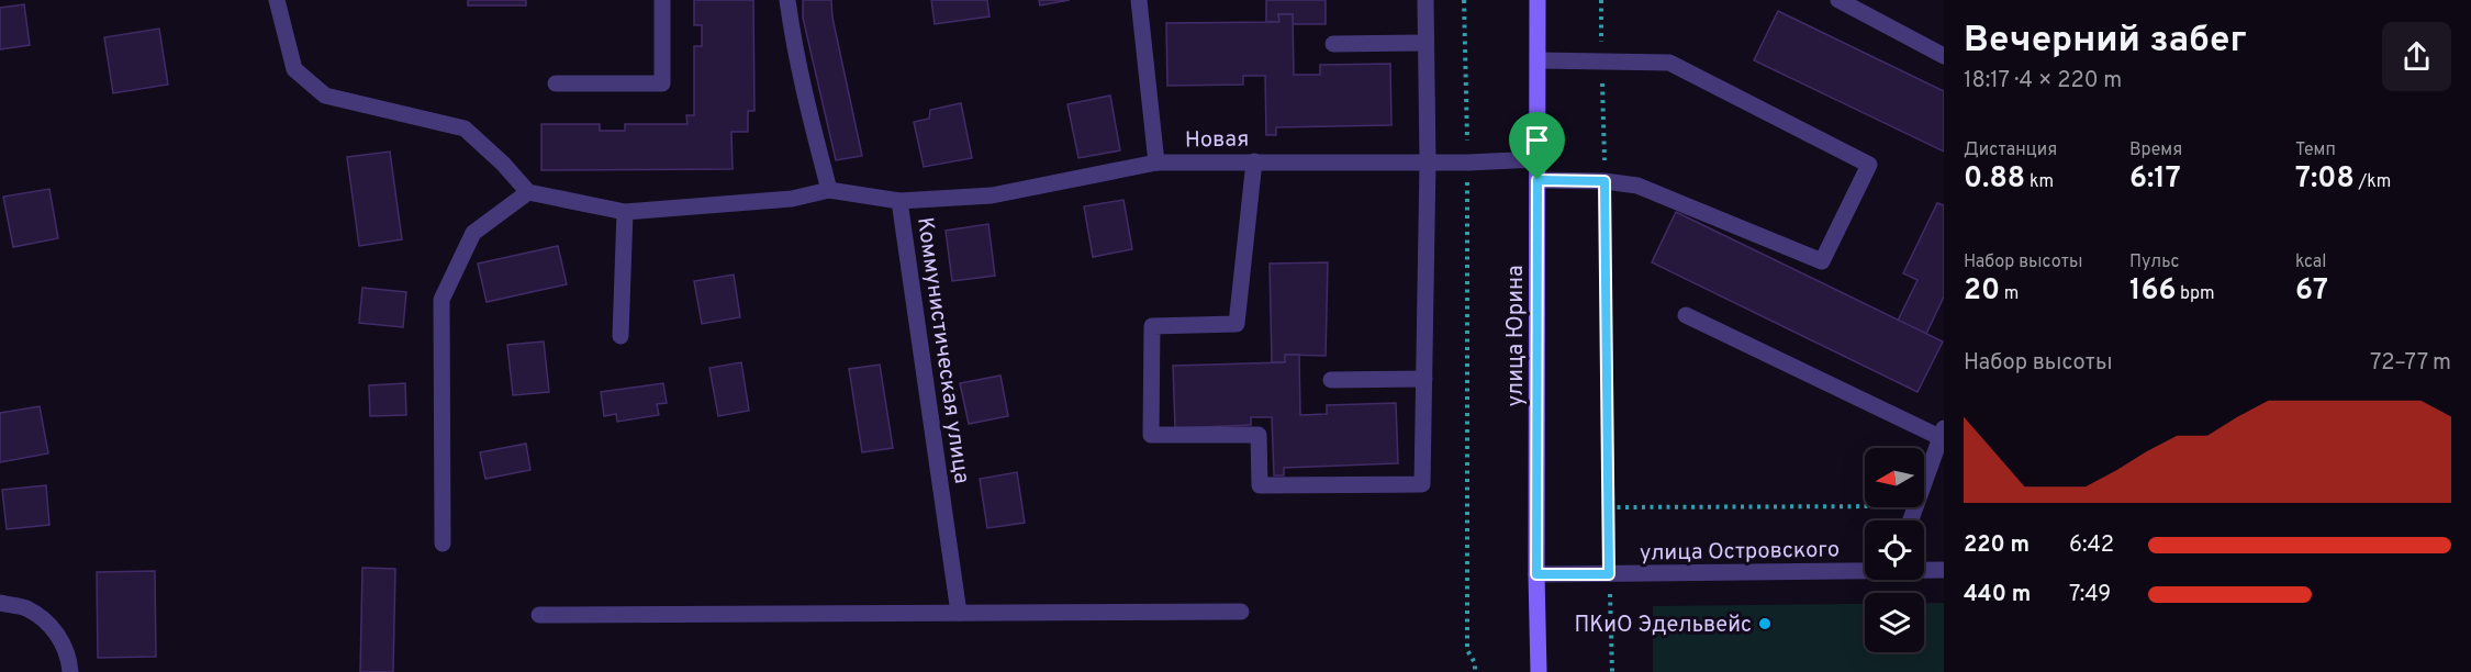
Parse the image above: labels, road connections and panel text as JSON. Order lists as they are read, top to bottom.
{
  "streets": {
    "main road": ["улица Юрина"],
    "street": ["Новая", "Коммунистическая улица", "улица Островского"]
  },
  "crossings": [
    ["Новая", "улица Юрина"],
    ["Новая", "Коммунистическая улица"],
    ["улица Юрина", "улица Островского"]
  ],
  "places": ["ПКиО Эдельвейс"],
  "north": "left",
  "page": {
    "heading": ["Вечерний забег", "18:17 · 4 × 220 m"],
    "stats": [
      ["Дистанция", "0.88 km"],
      ["Время", "6:17"],
      ["Темп", "7:08 /km"],
      ["Набор высоты", "20 m"],
      ["Пульс", "166 bpm"],
      ["kcal", "67"]
    ],
    "chart": ["Набор высоты", "72–77 m"],
    "list": [
      {
        "name": "220 m",
        "note": "6:42"
      },
      {
        "name": "440 m",
        "note": "7:49"
      }
    ]
  }
}
